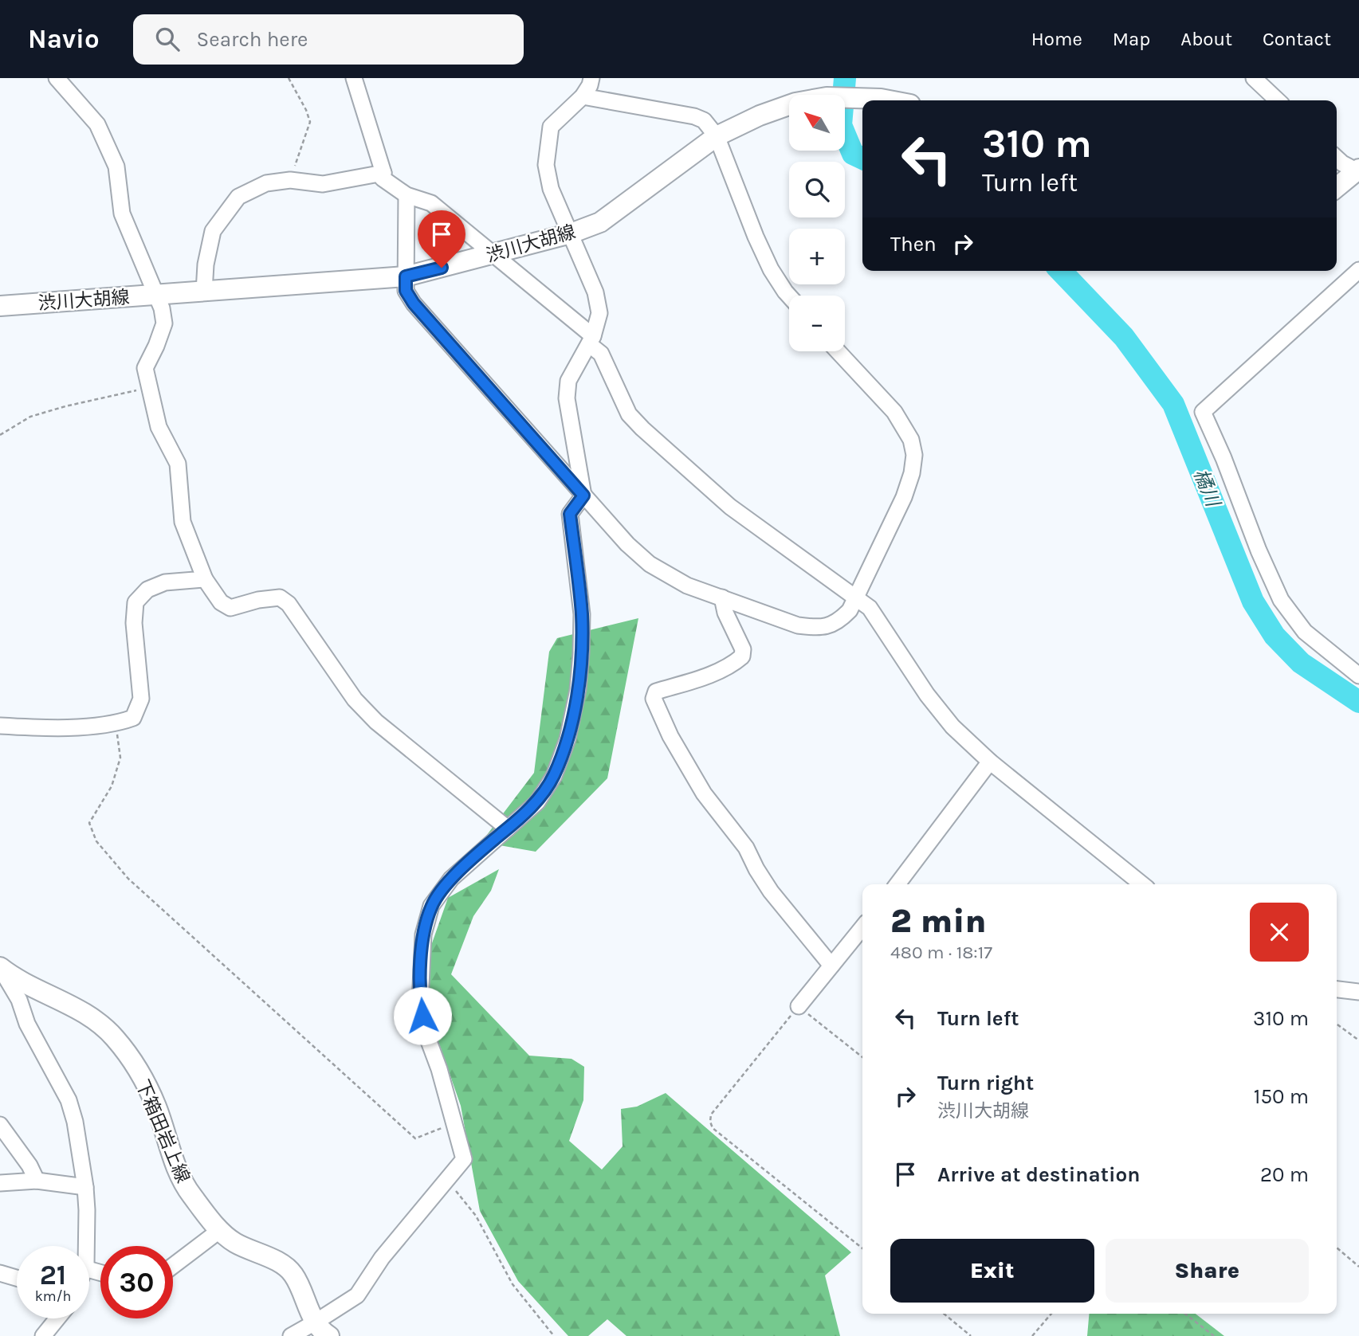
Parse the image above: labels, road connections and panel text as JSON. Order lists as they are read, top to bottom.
{
  "streets": {
    "main road": ["渋川大胡線", "下箱田岩上線"]
  },
  "water": ["橘川"],
  "north": "top left",
  "page": {
    "header": "Navio",
    "search": "Search here",
    "nav": [
      "Home",
      "Map",
      "About",
      "Contact"
    ],
    "map_buttons": ["+", "−"],
    "turn": ["310 m", "Turn left"],
    "then": "Then",
    "heading": ["2 min", "480 m · 18:17"],
    "list": [
      {
        "name": "Turn left",
        "value": "310 m"
      },
      {
        "name": "Turn right",
        "note": "渋川大胡線",
        "value": "150 m"
      },
      {
        "name": "Arrive at destination",
        "value": "20 m"
      }
    ],
    "buttons": ["Exit", "Share"],
    "speed": "21 km/h",
    "limit": "30"
  }
}
